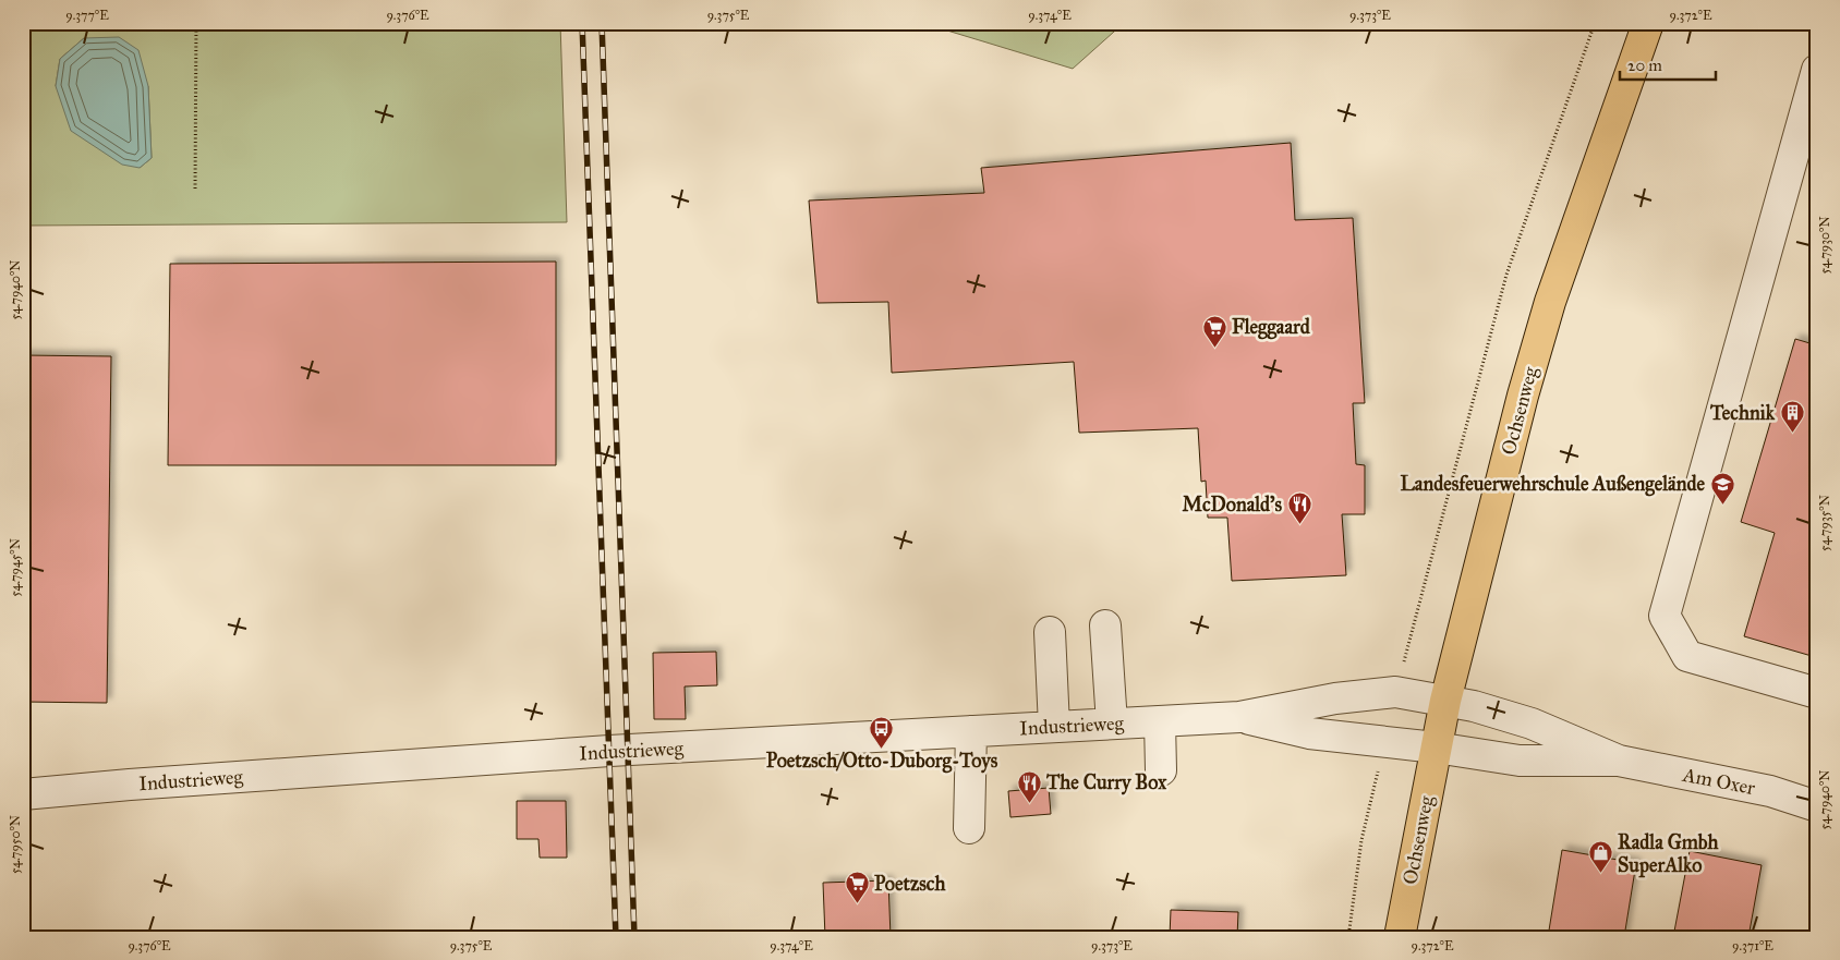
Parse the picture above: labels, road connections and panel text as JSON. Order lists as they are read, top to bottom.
{
  "streets": {
    "main road": ["Ochsenweg"],
    "street": ["Industrieweg", "Am Oxer"]
  },
  "crossings": [
    ["Ochsenweg", "Industrieweg"],
    ["Ochsenweg", "Am Oxer"],
    ["Industrieweg", "Am Oxer"]
  ],
  "places": {
    "supermarket": ["Fleggaard", "Poetzsch"],
    "building": ["Technik"],
    "school or university": ["Landesfeuerwehrschule Außengelände"],
    "restaurant": ["McDonald's", "The Curry Box"],
    "bus stop": ["Poetzsch/Otto-Duborg-Toys"],
    "shop": ["Radla Gmbh SuperAlko"]
  },
  "scale_bar": "20 m",
  "coordinates": [
    "9.377°E",
    "9.376°E",
    "9.375°E",
    "9.374°E",
    "9.373°E",
    "9.372°E",
    "54.7930°N",
    "54.7940°N",
    "54.7935°N",
    "54.7945°N",
    "54.7950°N",
    "9.371°E"
  ]
}
